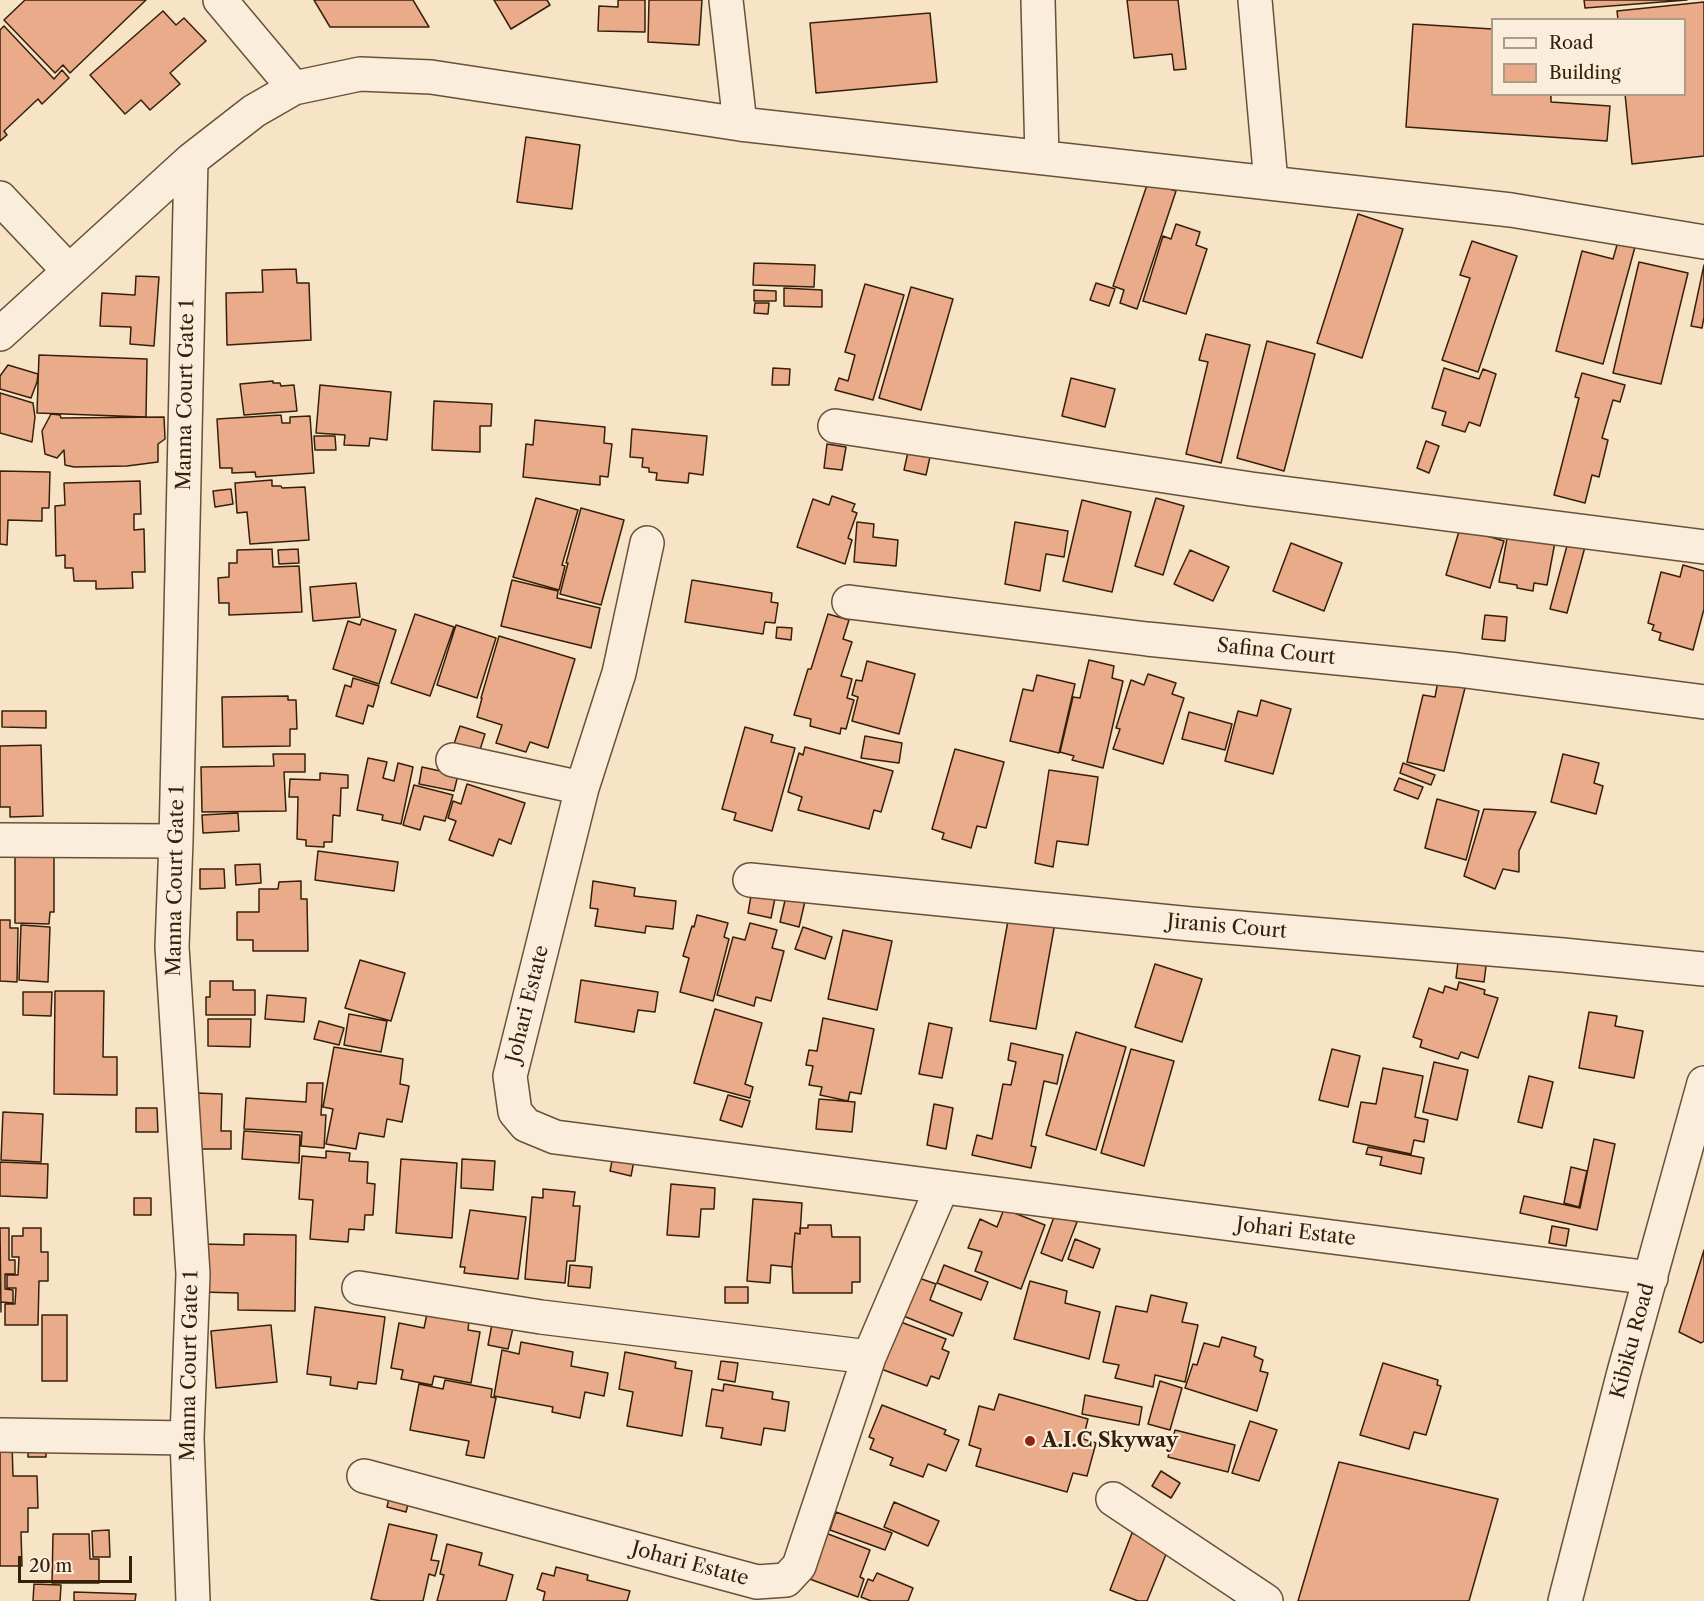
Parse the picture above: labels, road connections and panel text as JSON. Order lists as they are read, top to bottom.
{
  "streets": {
    "street": [
      "Manna Court Gate 1",
      "Safina Court",
      "Jiranis Court",
      "Johari Estate",
      "Kibiku Road"
    ]
  },
  "crossings": [
    ["Johari Estate", "Kibiku Road"]
  ],
  "places": ["A.I.C Skyway"],
  "legend": ["Road", "Building"],
  "scale_bar": "20 m"
}
